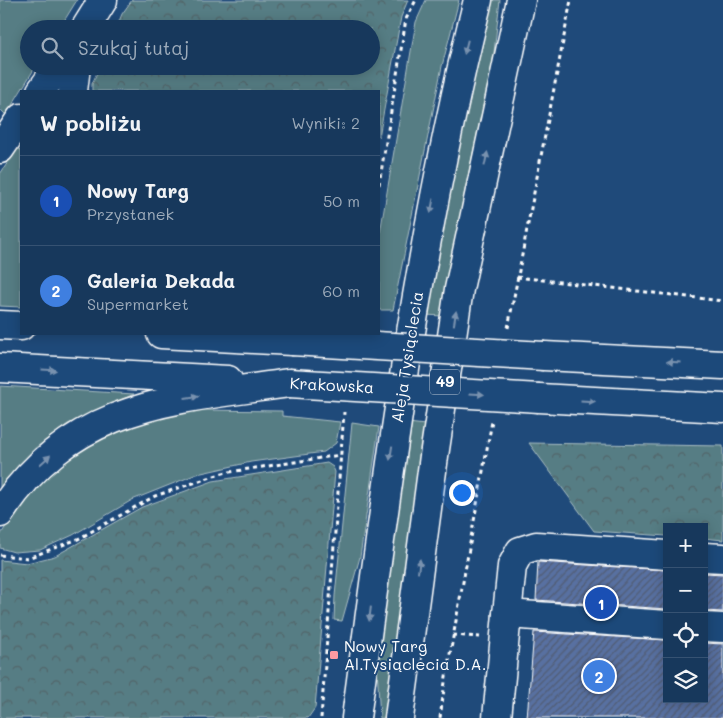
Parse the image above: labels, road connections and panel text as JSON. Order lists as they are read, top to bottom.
{
  "streets": {
    "main road": ["Aleja Tysiąclecia", "49", "Krakowska"]
  },
  "places": {
    "transit": ["Nowy Targ Al.Tysiąclecia D.A."]
  },
  "page": {
    "search": "Szukaj tutaj",
    "heading": ["W pobliżu", "Wyniki: 2"],
    "list": [
      {
        "mark": "1",
        "name": "Nowy Targ",
        "note": "Przystanek",
        "value": "50 m"
      },
      {
        "mark": "2",
        "name": "Galeria Dekada",
        "note": "Supermarket",
        "value": "60 m"
      }
    ],
    "map_buttons": ["+", "−"],
    "pins": ["1", "2"]
  }
}
